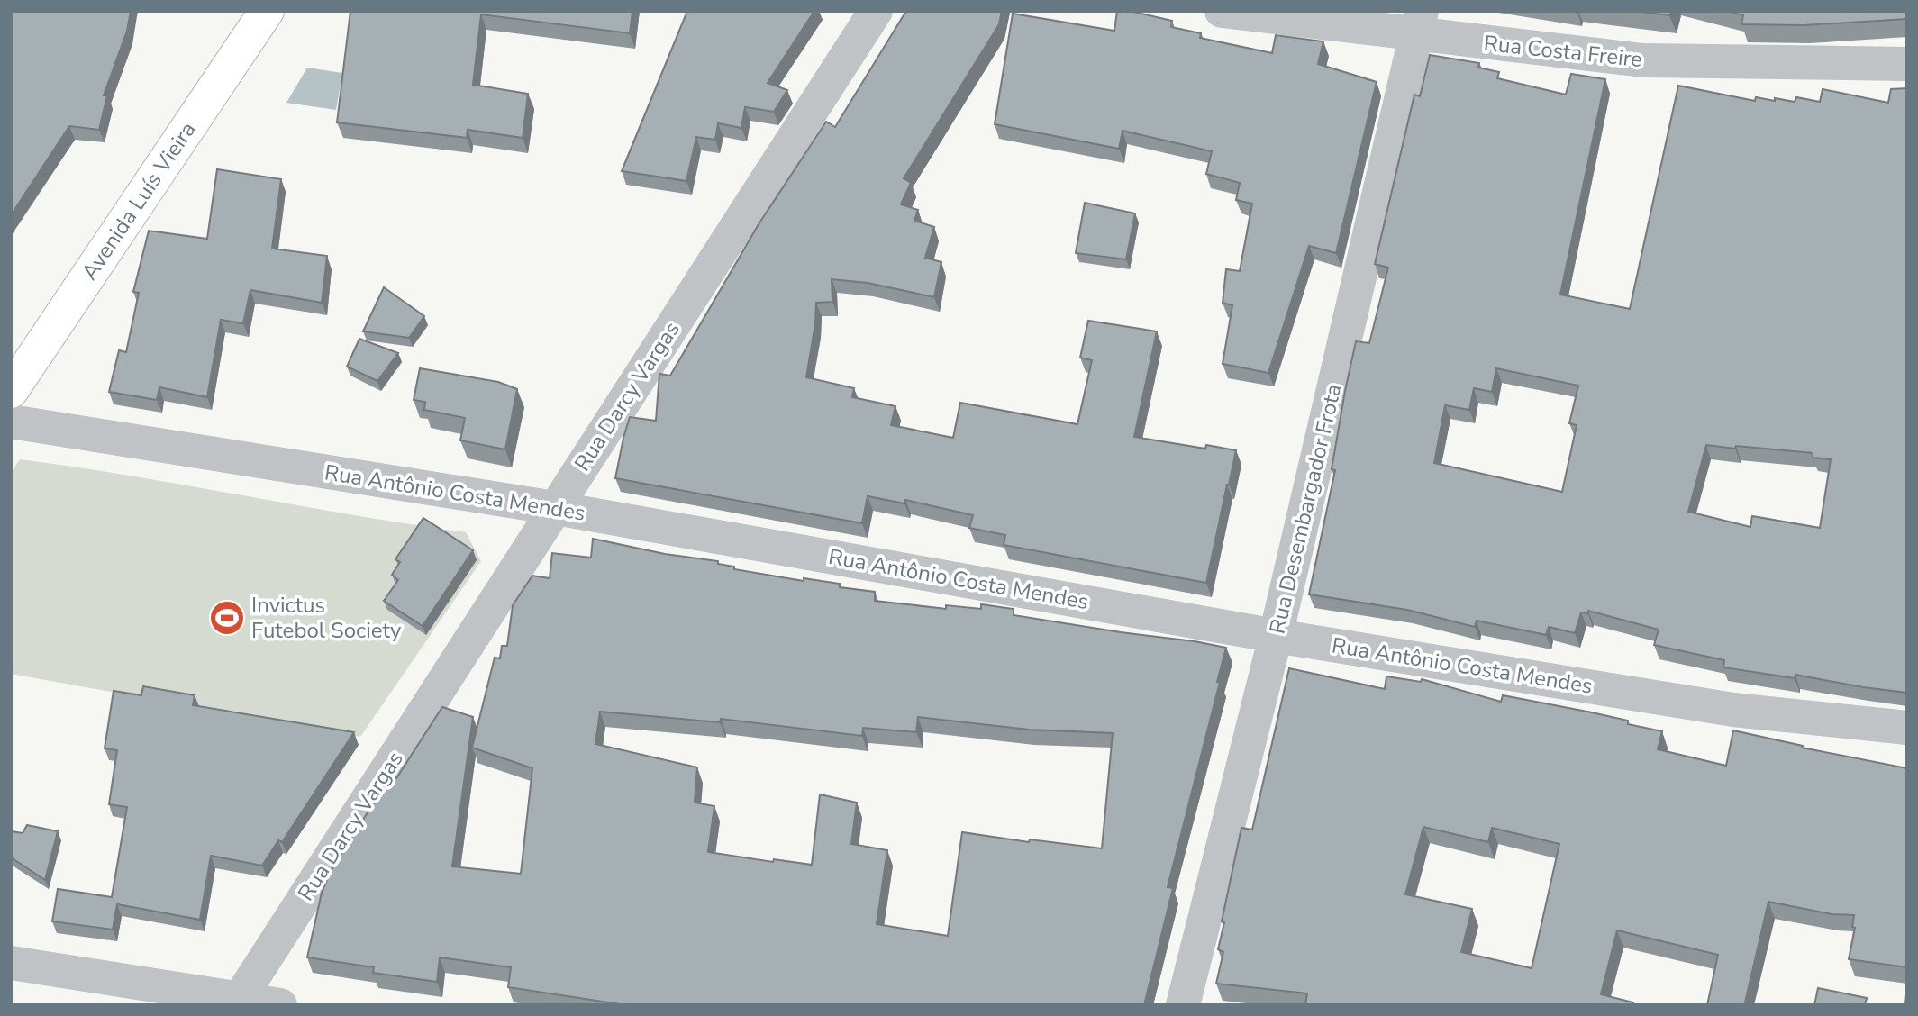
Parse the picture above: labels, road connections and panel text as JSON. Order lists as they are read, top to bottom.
{
  "streets": {
    "main road": ["Avenida Luís Vieira"],
    "street": [
      "Rua Costa Freire",
      "Rua Darcy Vargas",
      "Rua Antônio Costa Mendes",
      "Rua Desembargador Frota"
    ]
  },
  "crossings": [
    ["Rua Costa Freire", "Rua Desembargador Frota"],
    ["Rua Darcy Vargas", "Rua Antônio Costa Mendes"],
    ["Rua Antônio Costa Mendes", "Rua Desembargador Frota"]
  ],
  "places": {
    "sports": ["Invictus Futebol Society"]
  }
}
